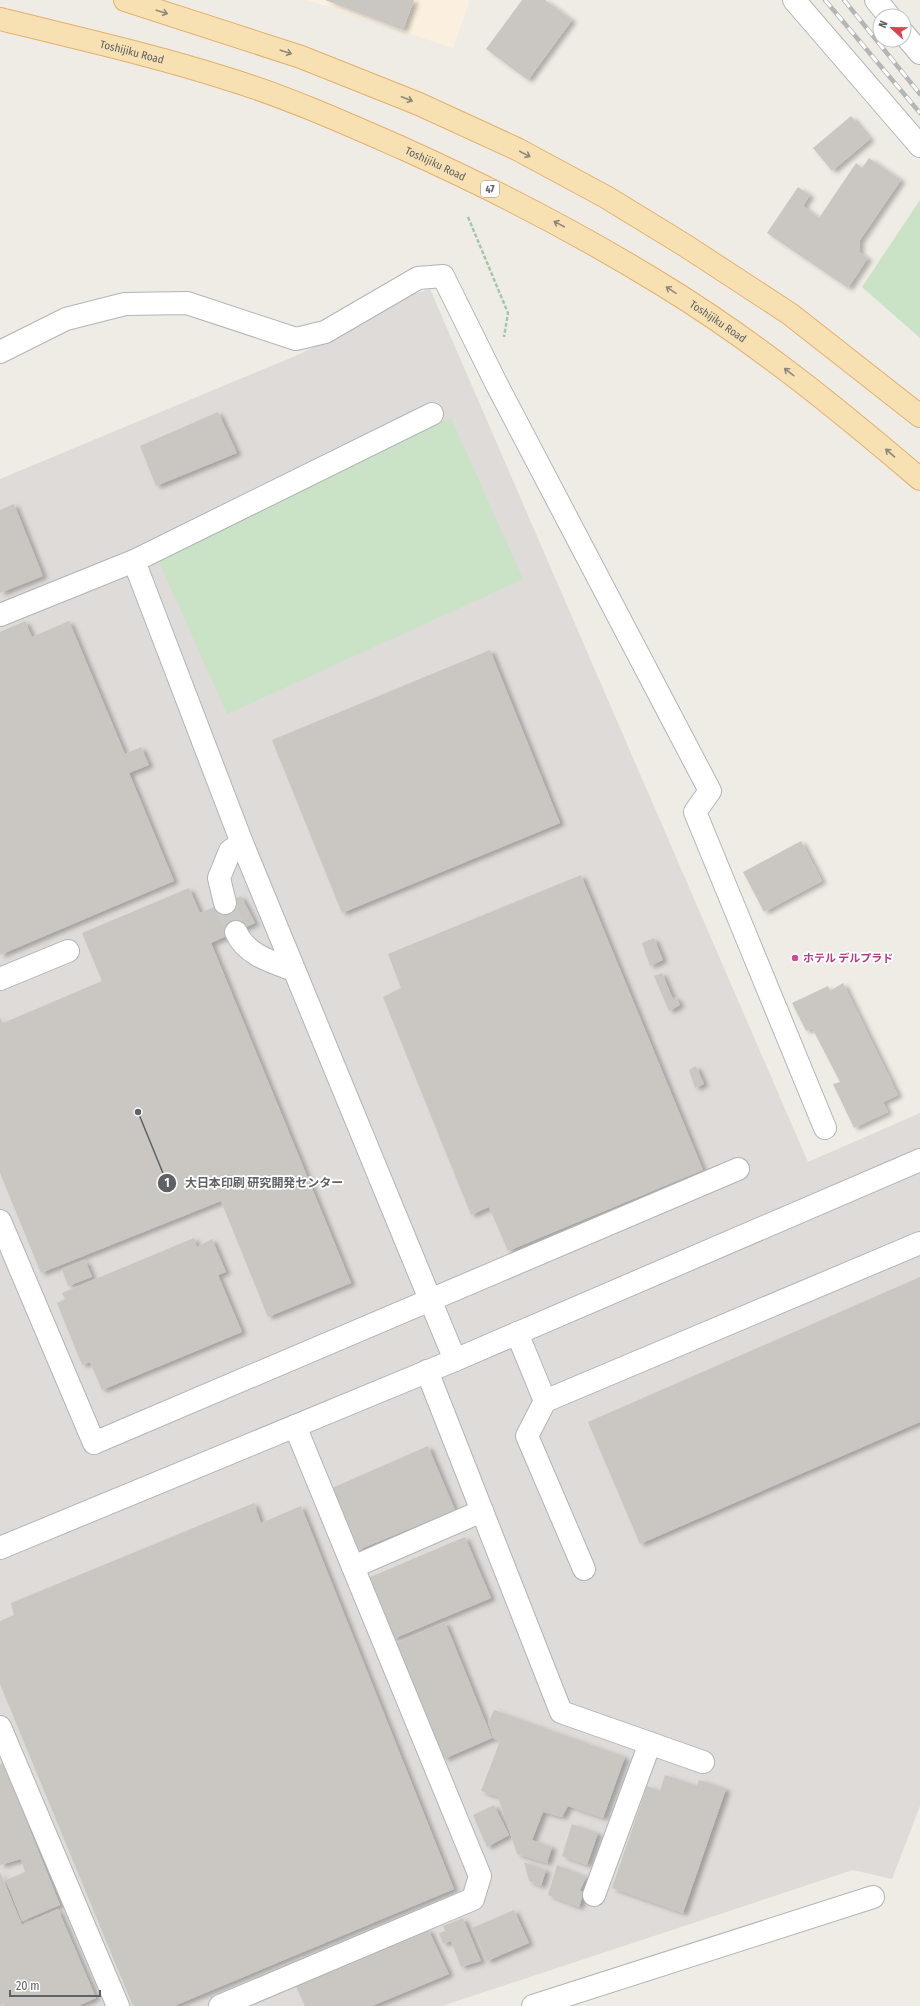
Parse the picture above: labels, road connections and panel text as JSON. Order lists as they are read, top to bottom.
{
  "streets": {
    "main road": ["Toshijiku Road", "47"]
  },
  "places": ["ホテル デルプラド", "大日本印刷 研究開発センター"],
  "scale_bar": "20 m",
  "north": "left"
}
